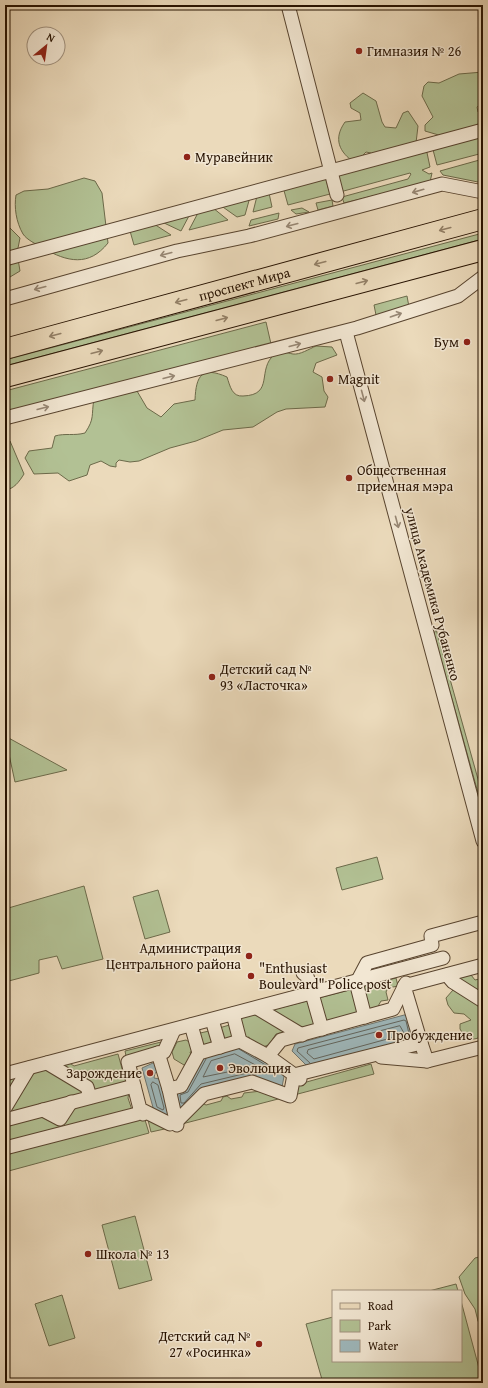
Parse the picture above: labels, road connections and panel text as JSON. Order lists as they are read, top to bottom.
{
  "streets": {
    "main road": ["проспект Мира"],
    "street": ["улица Академика Рубаненко"]
  },
  "one_way": ["улица Академика Рубаненко"],
  "places": [
    "Гимназия № 26",
    "Муравейник",
    "Бум",
    "Magnit",
    "Общественная приемная мэра",
    "Детский сад № 93 «Ласточка»",
    "Администрация Центрального района",
    "\"Enthusiast Boulevard\" Police post",
    "Пробуждение",
    "Эволюция",
    "Зарождение",
    "Школа № 13",
    "Детский сад № 27 «Росинка»"
  ],
  "legend": ["Road", "Park", "Water"],
  "north": "top right"
}
